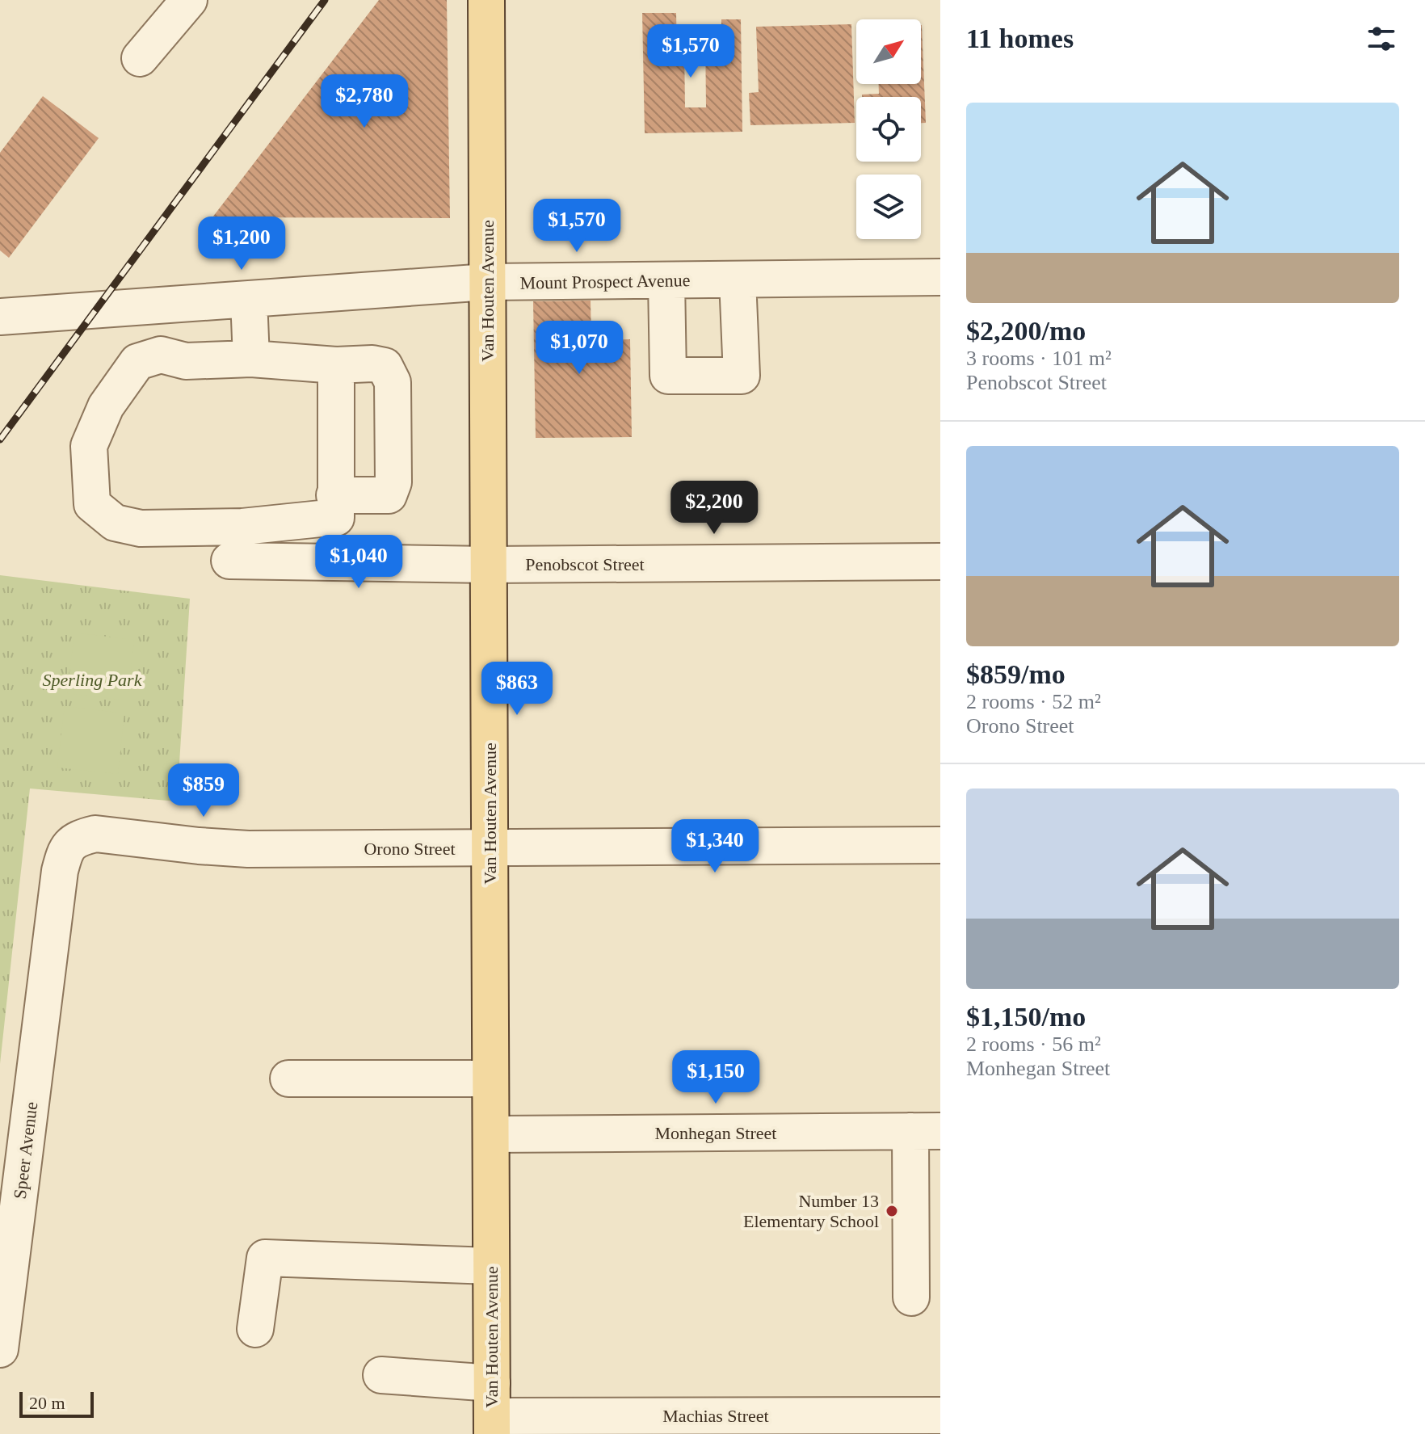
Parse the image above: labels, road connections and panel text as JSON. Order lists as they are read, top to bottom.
{
  "streets": {
    "main road": ["Van Houten Avenue"],
    "street": [
      "Mount Prospect Avenue",
      "Penobscot Street",
      "Orono Street",
      "Monhegan Street",
      "Speer Avenue",
      "Machias Street"
    ]
  },
  "crossings": [
    ["Mount Prospect Avenue", "Van Houten Avenue"],
    ["Van Houten Avenue", "Penobscot Street"],
    ["Van Houten Avenue", "Orono Street"],
    ["Van Houten Avenue", "Monhegan Street"],
    ["Van Houten Avenue", "Machias Street"],
    ["Orono Street", "Speer Avenue"]
  ],
  "parks": ["Sperling Park"],
  "places": ["Number 13 Elementary School"],
  "scale_bar": "20 m",
  "north": "top right",
  "page": {
    "heading": "11 homes",
    "price": [
      "$1,570",
      "$2,780",
      "$1,570",
      "$1,200",
      "$1,070",
      "$2,200",
      "$1,040",
      "$863",
      "$859",
      "$1,340",
      "$1,150"
    ],
    "list": [
      {
        "name": "$2,200/mo",
        "note": "3 rooms · 101 m² · Penobscot Street"
      },
      {
        "name": "$859/mo",
        "note": "2 rooms · 52 m² · Orono Street"
      },
      {
        "name": "$1,150/mo",
        "note": "2 rooms · 56 m² · Monhegan Street"
      }
    ],
    "scale": "20 m"
  }
}
